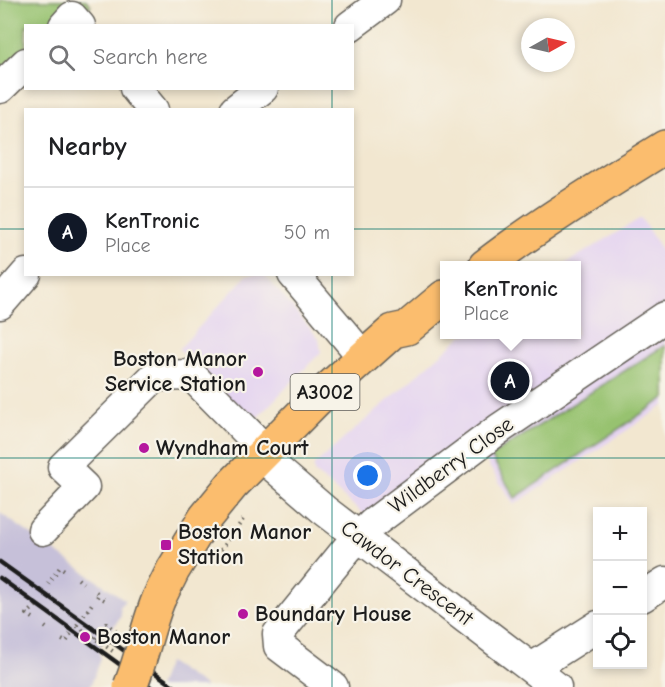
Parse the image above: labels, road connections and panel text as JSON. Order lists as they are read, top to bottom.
{
  "streets": {
    "main road": ["A3002"],
    "street": ["Wildberry Close", "Cawdor Crescent"]
  },
  "crossings": [
    ["A3002", "Cawdor Crescent"],
    ["Wildberry Close", "Cawdor Crescent"]
  ],
  "places": {
    "other": [
      "Boston Manor Service Station",
      "Wyndham Court",
      "Boundary House",
      "Boston Manor"
    ],
    "transit": ["Boston Manor Station"]
  },
  "north": "right",
  "page": {
    "search": "Search here",
    "heading": "Nearby",
    "list": [
      {
        "mark": "A",
        "name": "KenTronic",
        "note": "Place",
        "value": "50 m"
      }
    ],
    "popup": ["KenTronic", "Place"],
    "pins": "A",
    "map_buttons": ["+", "−"]
  }
}
